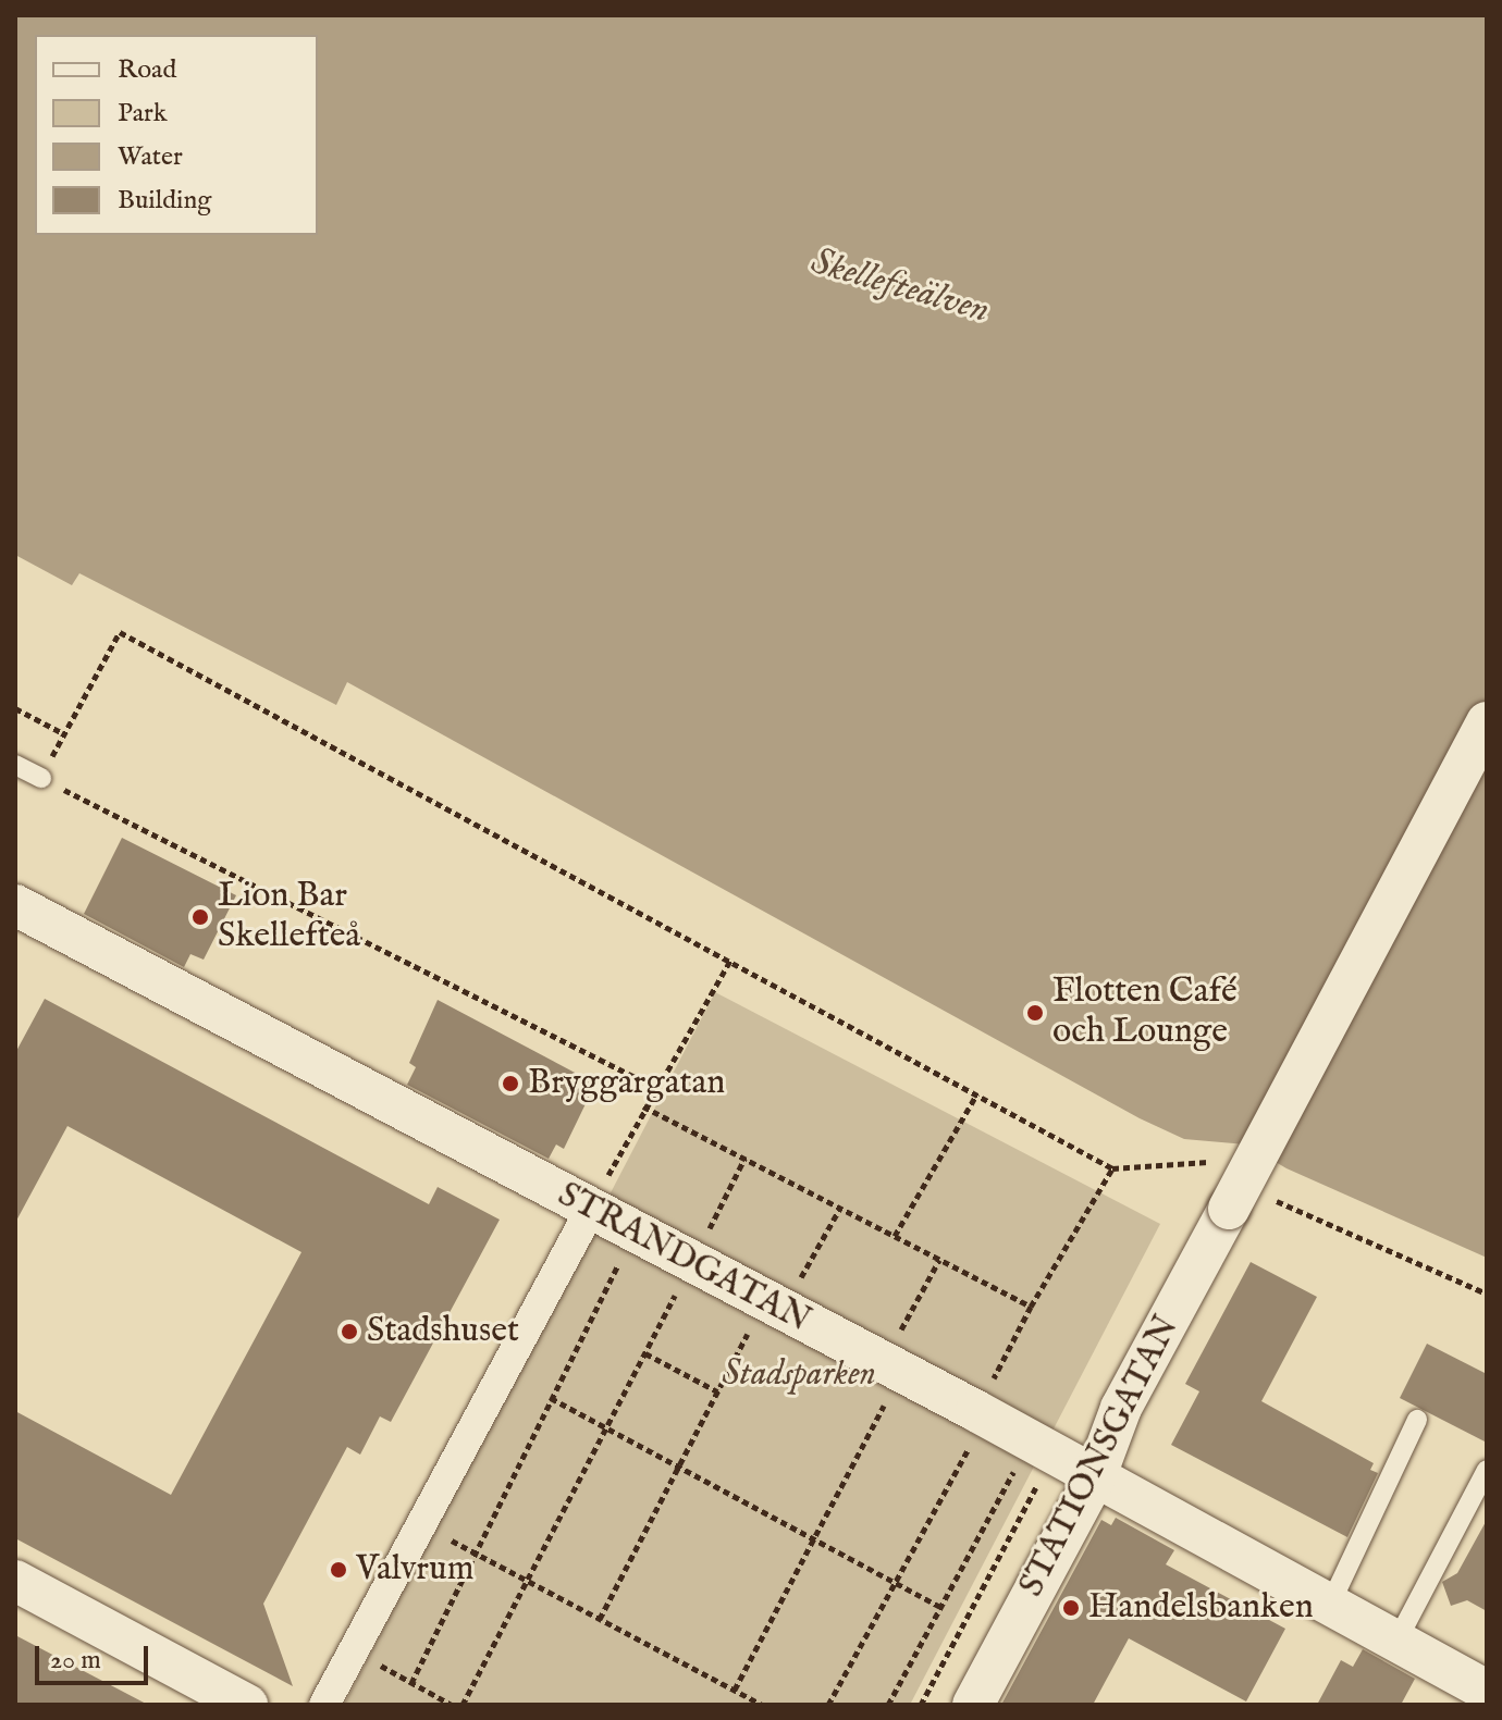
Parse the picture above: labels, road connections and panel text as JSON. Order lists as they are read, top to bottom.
{
  "streets": {
    "street": ["STRANDGATAN", "STATIONSGATAN"]
  },
  "crossings": [
    ["STRANDGATAN", "STATIONSGATAN"]
  ],
  "water": ["Skellefteälven"],
  "parks": ["Stadsparken"],
  "places": [
    "Lion Bar Skellefteå",
    "Flotten Café och Lounge",
    "Bryggargatan",
    "Stadshuset",
    "Valvrum",
    "Handelsbanken"
  ],
  "legend": [
    "Road",
    "Park",
    "Water",
    "Building"
  ],
  "scale_bar": "20 m"
}
